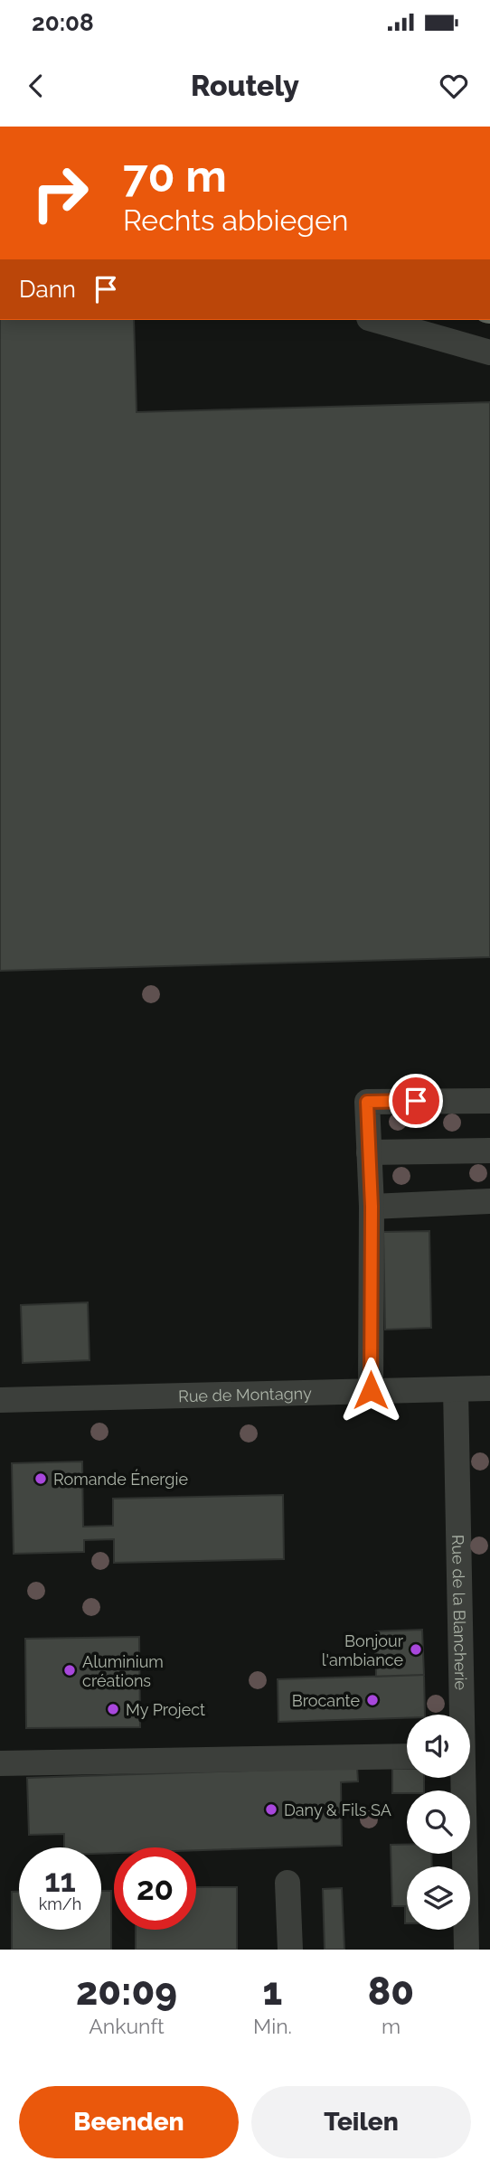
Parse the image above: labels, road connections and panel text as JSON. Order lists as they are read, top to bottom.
{
  "streets": {
    "street": ["Rue de Montagny", "Rue de la Blancherie"]
  },
  "crossings": [
    ["Rue de Montagny", "Rue de la Blancherie"]
  ],
  "places": [
    "Romande Énergie",
    "Bonjour l'ambiance",
    "Aluminium créations",
    "Brocante",
    "My Project",
    "Dany & Fils SA"
  ],
  "page": {
    "status": "20:08",
    "header": "Routely",
    "turn": ["70 m", "Rechts abbiegen"],
    "then": "Dann",
    "speed": "11 km/h",
    "limit": "20",
    "eta": [
      "20:09",
      "Ankunft",
      "1",
      "Min.",
      "80",
      "m"
    ],
    "buttons": ["Beenden", "Teilen"]
  }
}
